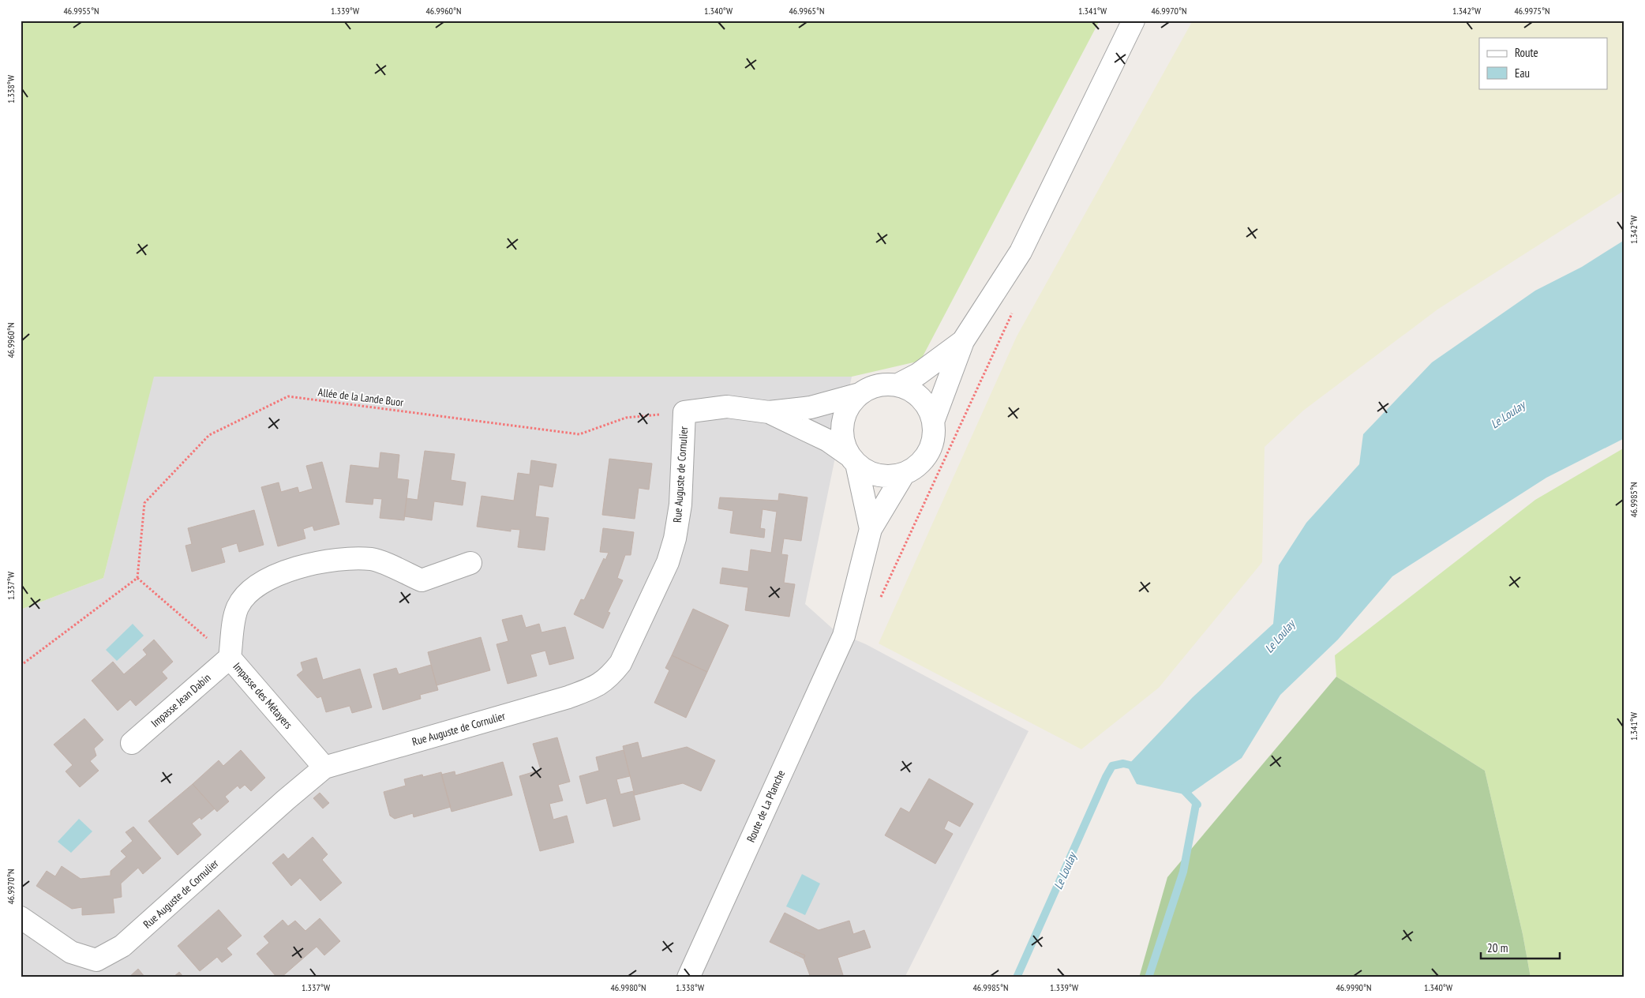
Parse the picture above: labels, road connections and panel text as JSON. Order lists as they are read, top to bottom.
{
  "streets": {
    "street": [
      "Rue Auguste de Cornulier",
      "Impasse des Métayers",
      "Impasse Jean Dabin",
      "Route de La Planche"
    ],
    "path": ["Allée de la Lande Buor"]
  },
  "crossings": [
    ["Allée de la Lande Buor", "Rue Auguste de Cornulier"],
    ["Rue Auguste de Cornulier", "Impasse des Métayers"],
    ["Impasse des Métayers", "Impasse Jean Dabin"]
  ],
  "water": ["Le Loulay"],
  "legend": ["Route", "Eau"],
  "scale_bar": "20 m",
  "coordinates": [
    "46.9955°N",
    "1.339°W",
    "46.9960°N",
    "1.340°W",
    "46.9965°N",
    "1.341°W",
    "46.9970°N",
    "1.342°W",
    "46.9975°N",
    "1.338°W",
    "46.9985°N",
    "1.337°W",
    "46.9980°N",
    "46.9990°N"
  ]
}
